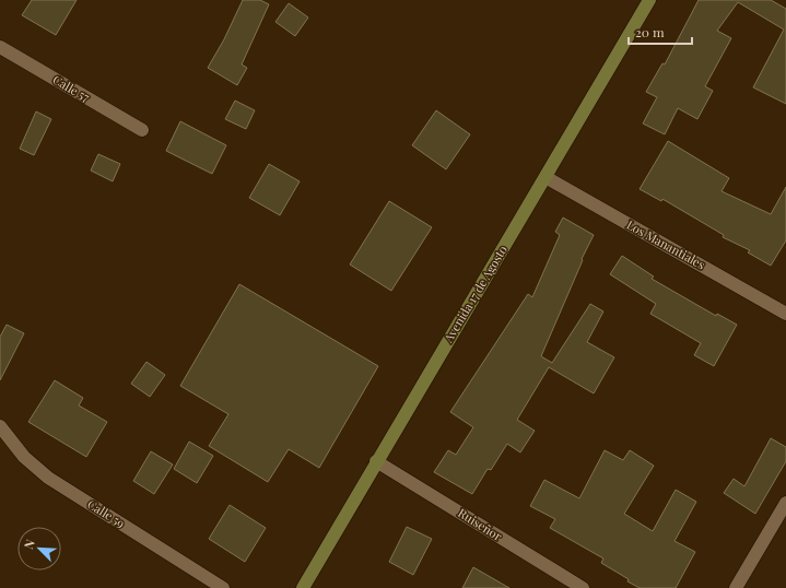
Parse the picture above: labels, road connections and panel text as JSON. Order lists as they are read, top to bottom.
{
  "streets": {
    "main road": ["Avenida 17 de Agosto"],
    "street": [
      "Calle 57",
      "Los Manantiales",
      "Calle 59",
      "Ruiseñor"
    ]
  },
  "crossings": [
    ["Los Manantiales", "Avenida 17 de Agosto"],
    ["Avenida 17 de Agosto", "Ruiseñor"]
  ],
  "scale_bar": "20 m",
  "north": "top left"
}
